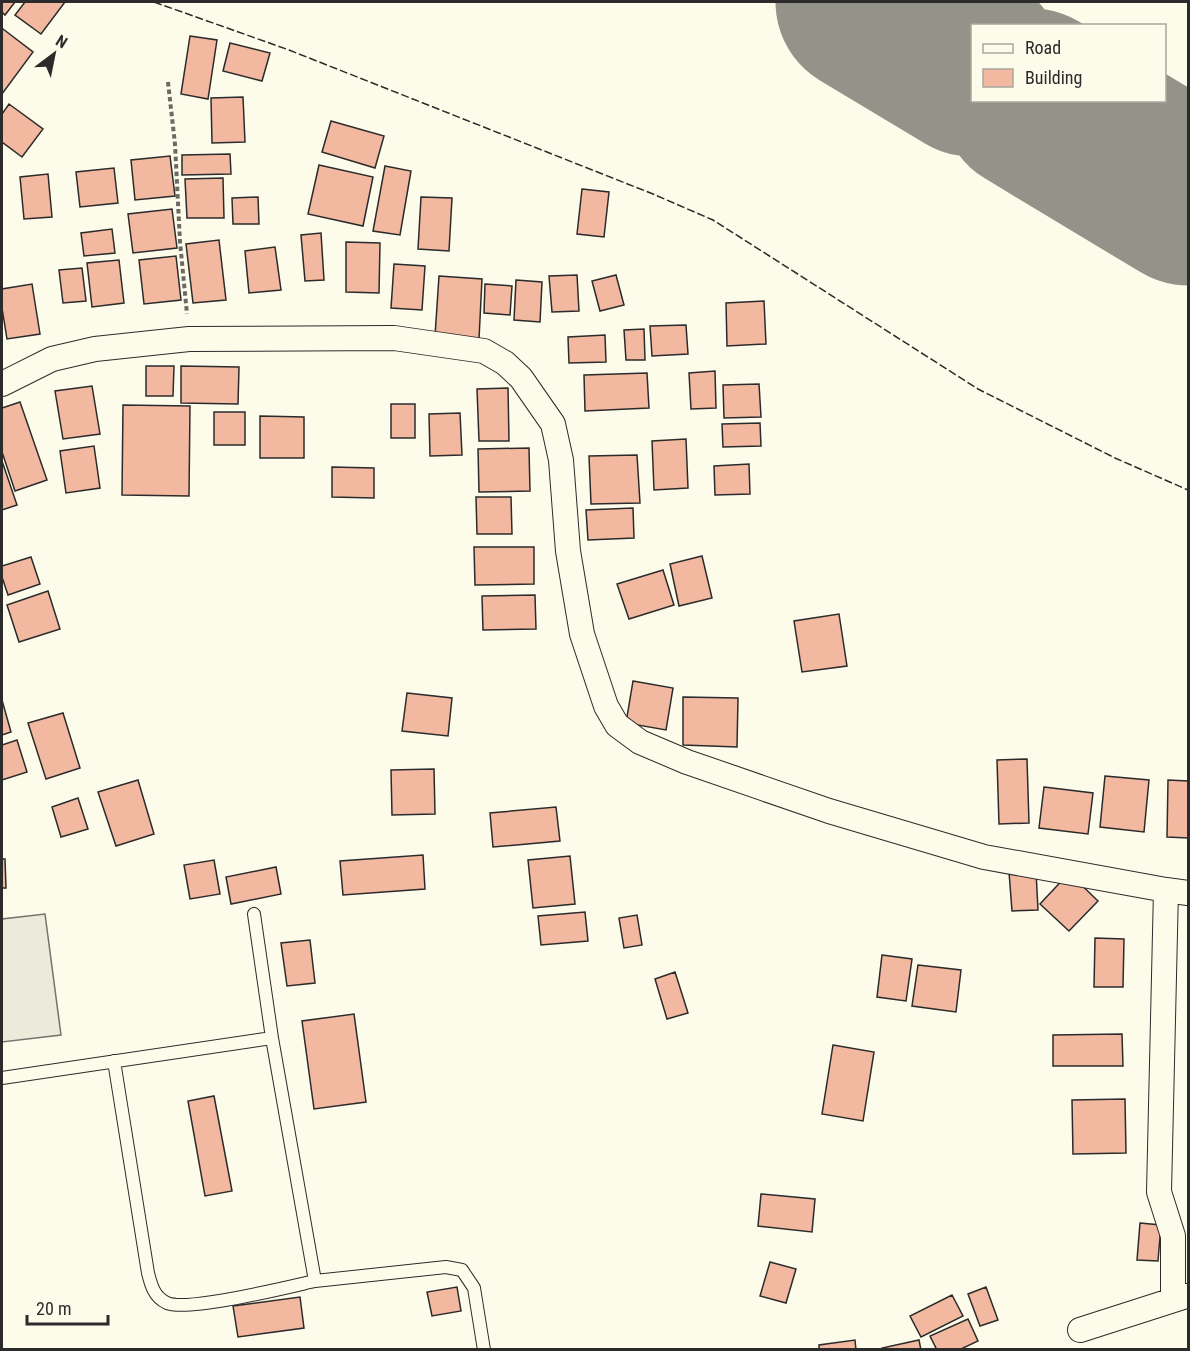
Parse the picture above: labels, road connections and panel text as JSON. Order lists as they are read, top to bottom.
{
  "legend": ["Road", "Building"],
  "scale_bar": "20 m",
  "north": "top right"
}
